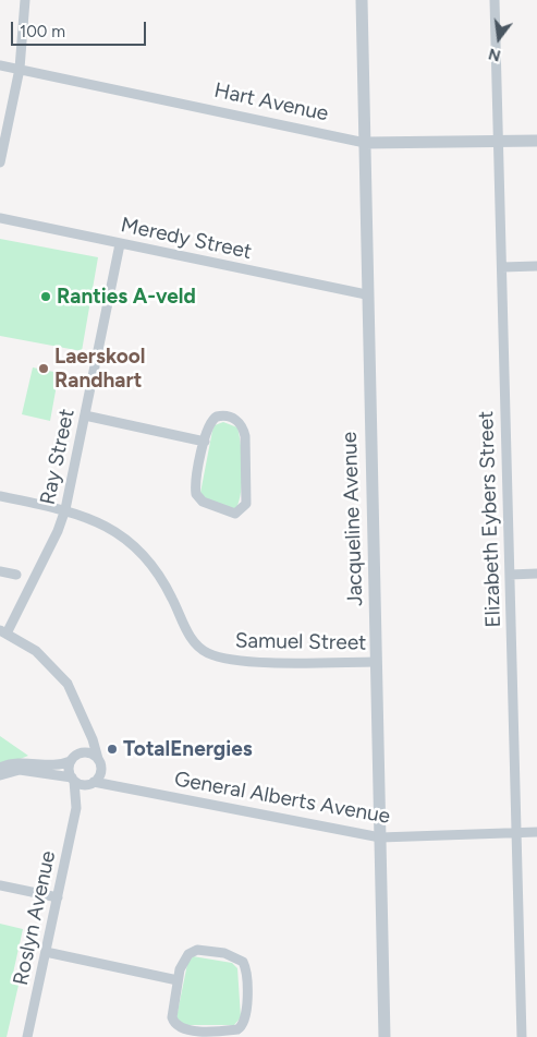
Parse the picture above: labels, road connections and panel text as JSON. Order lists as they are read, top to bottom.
{
  "streets": {
    "street": [
      "Hart Avenue",
      "Meredy Street",
      "Ray Street",
      "Jacqueline Avenue",
      "Elizabeth Eybers Street",
      "Samuel Street",
      "General Alberts Avenue",
      "Roslyn Avenue"
    ]
  },
  "crossings": [
    ["Hart Avenue", "Jacqueline Avenue"],
    ["Hart Avenue", "Elizabeth Eybers Street"],
    ["Meredy Street", "Ray Street"],
    ["Meredy Street", "Jacqueline Avenue"],
    ["Ray Street", "Samuel Street"],
    ["Jacqueline Avenue", "Samuel Street"],
    ["Jacqueline Avenue", "General Alberts Avenue"],
    ["Elizabeth Eybers Street", "General Alberts Avenue"]
  ],
  "places": ["Ranties A-veld", "Laerskool Randhart", "TotalEnergies"],
  "scale_bar": "100 m",
  "north": "bottom"
}
